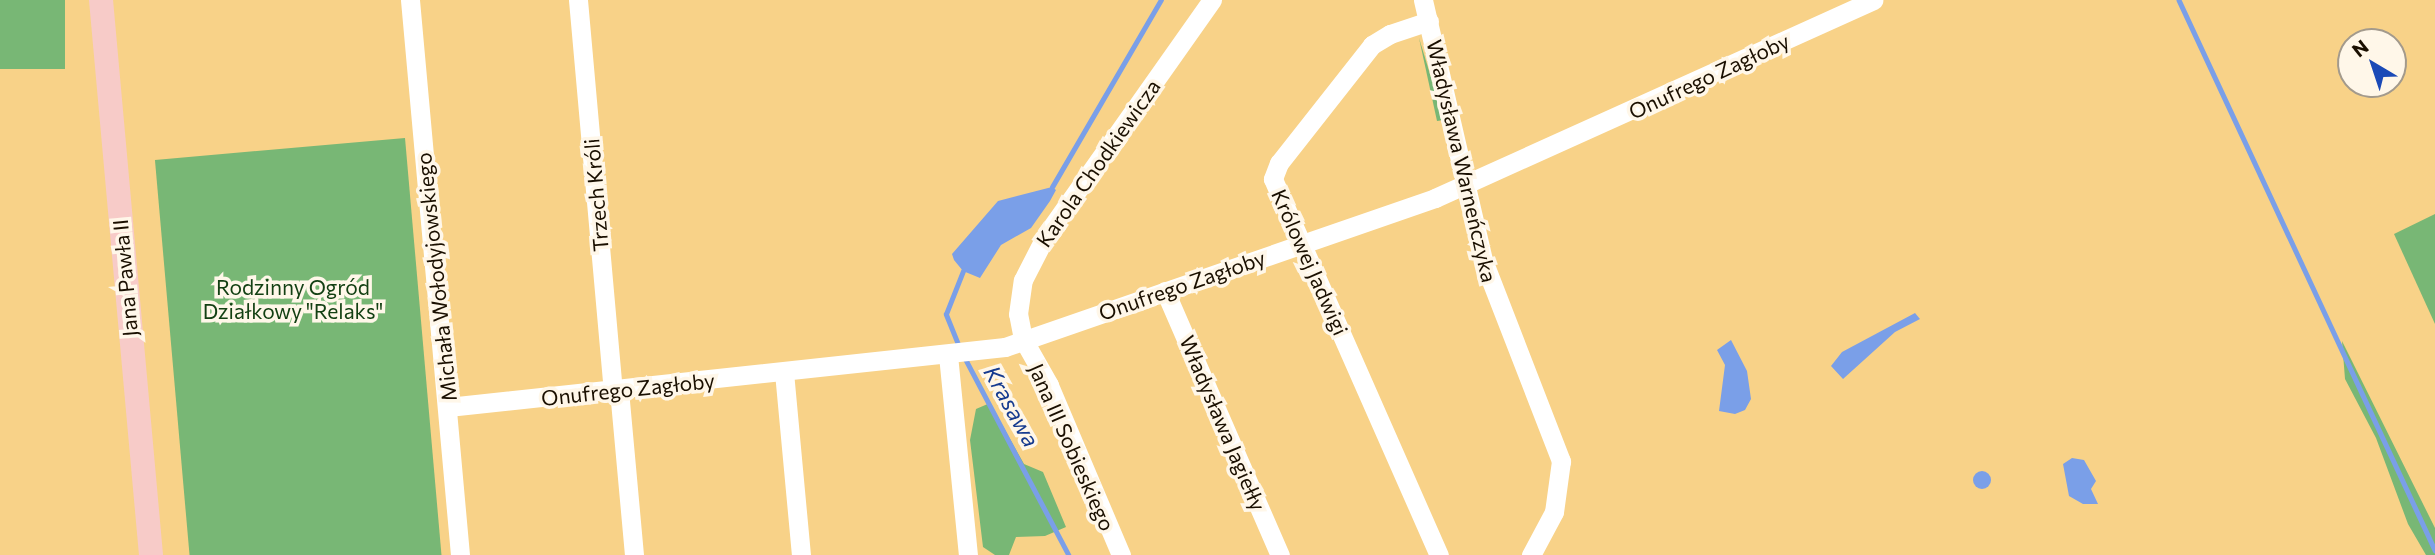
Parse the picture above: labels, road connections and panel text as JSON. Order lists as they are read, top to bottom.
{
  "streets": {
    "main road": ["Jana Pawła II"],
    "street": [
      "Onufrego Zagłoby",
      "Władysława Warneńczyka",
      "Karola Chodkiewicza",
      "Trzech Króli",
      "Królowej Jadwigi",
      "Michała Wołodyjowskiego",
      "Władysława Jagiełły",
      "Jana III Sobieskiego"
    ]
  },
  "crossings": [
    ["Onufrego Zagłoby", "Władysława Warneńczyka"],
    ["Onufrego Zagłoby", "Karola Chodkiewicza"],
    ["Onufrego Zagłoby", "Trzech Króli"],
    ["Onufrego Zagłoby", "Królowej Jadwigi"],
    ["Onufrego Zagłoby", "Michała Wołodyjowskiego"],
    ["Onufrego Zagłoby", "Władysława Jagiełły"],
    ["Onufrego Zagłoby", "Jana III Sobieskiego"],
    ["Władysława Warneńczyka", "Królowej Jadwigi"],
    ["Karola Chodkiewicza", "Jana III Sobieskiego"]
  ],
  "water": ["Krasawa"],
  "parks": ["Rodzinny Ogród Działkowy \"Relaks\""],
  "north": "top left"
}
